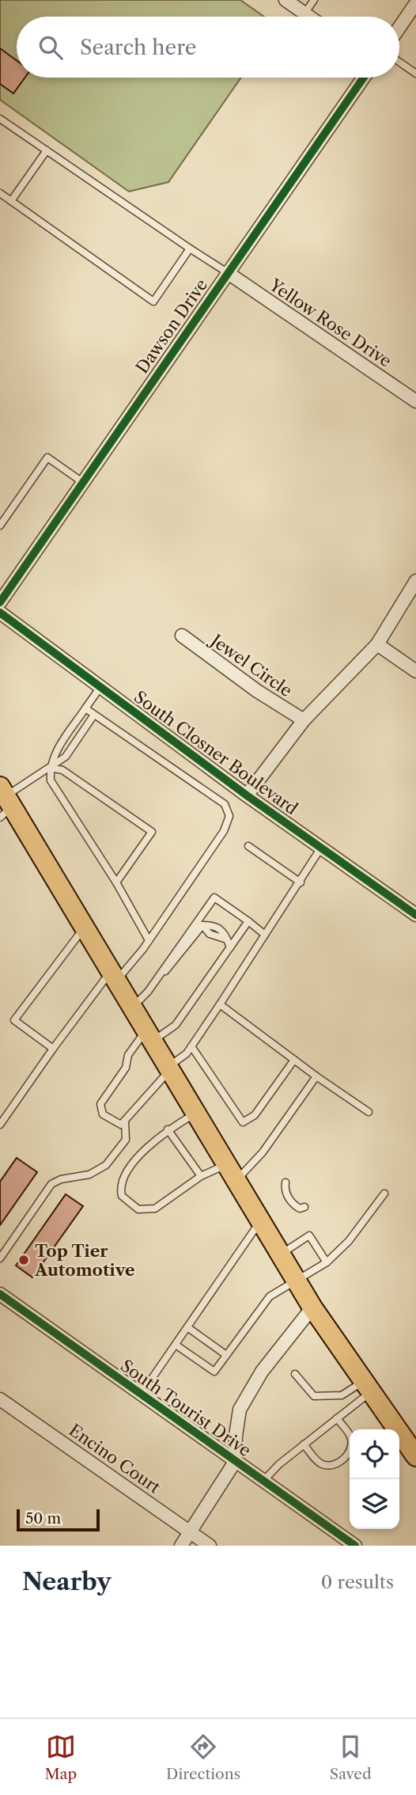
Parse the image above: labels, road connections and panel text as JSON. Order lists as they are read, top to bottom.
{
  "streets": {
    "street": [
      "Yellow Rose Drive",
      "Dawson Drive",
      "Jewel Circle",
      "South Closner Boulevard",
      "South Tourist Drive",
      "Encino Court"
    ]
  },
  "crossings": [
    ["Yellow Rose Drive", "Dawson Drive"]
  ],
  "places": ["Top Tier Automotive"],
  "scale_bar": "50 m",
  "page": {
    "search": "Search here",
    "scale": "50 m",
    "heading": ["Nearby", "0 results"],
    "nav": ["Map", "Directions", "Saved"]
  }
}
